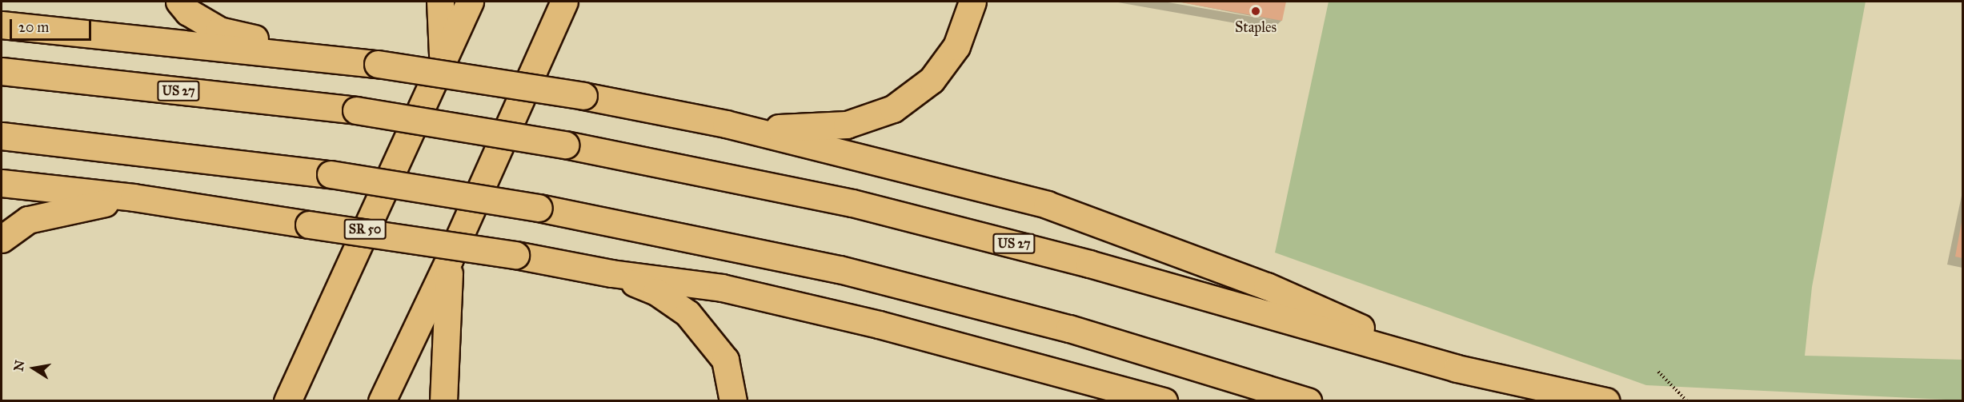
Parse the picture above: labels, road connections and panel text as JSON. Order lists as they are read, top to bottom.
{
  "streets": {
    "highway": ["US 27", "SR 50"]
  },
  "places": ["Staples"],
  "scale_bar": "20 m",
  "north": "left"
}
